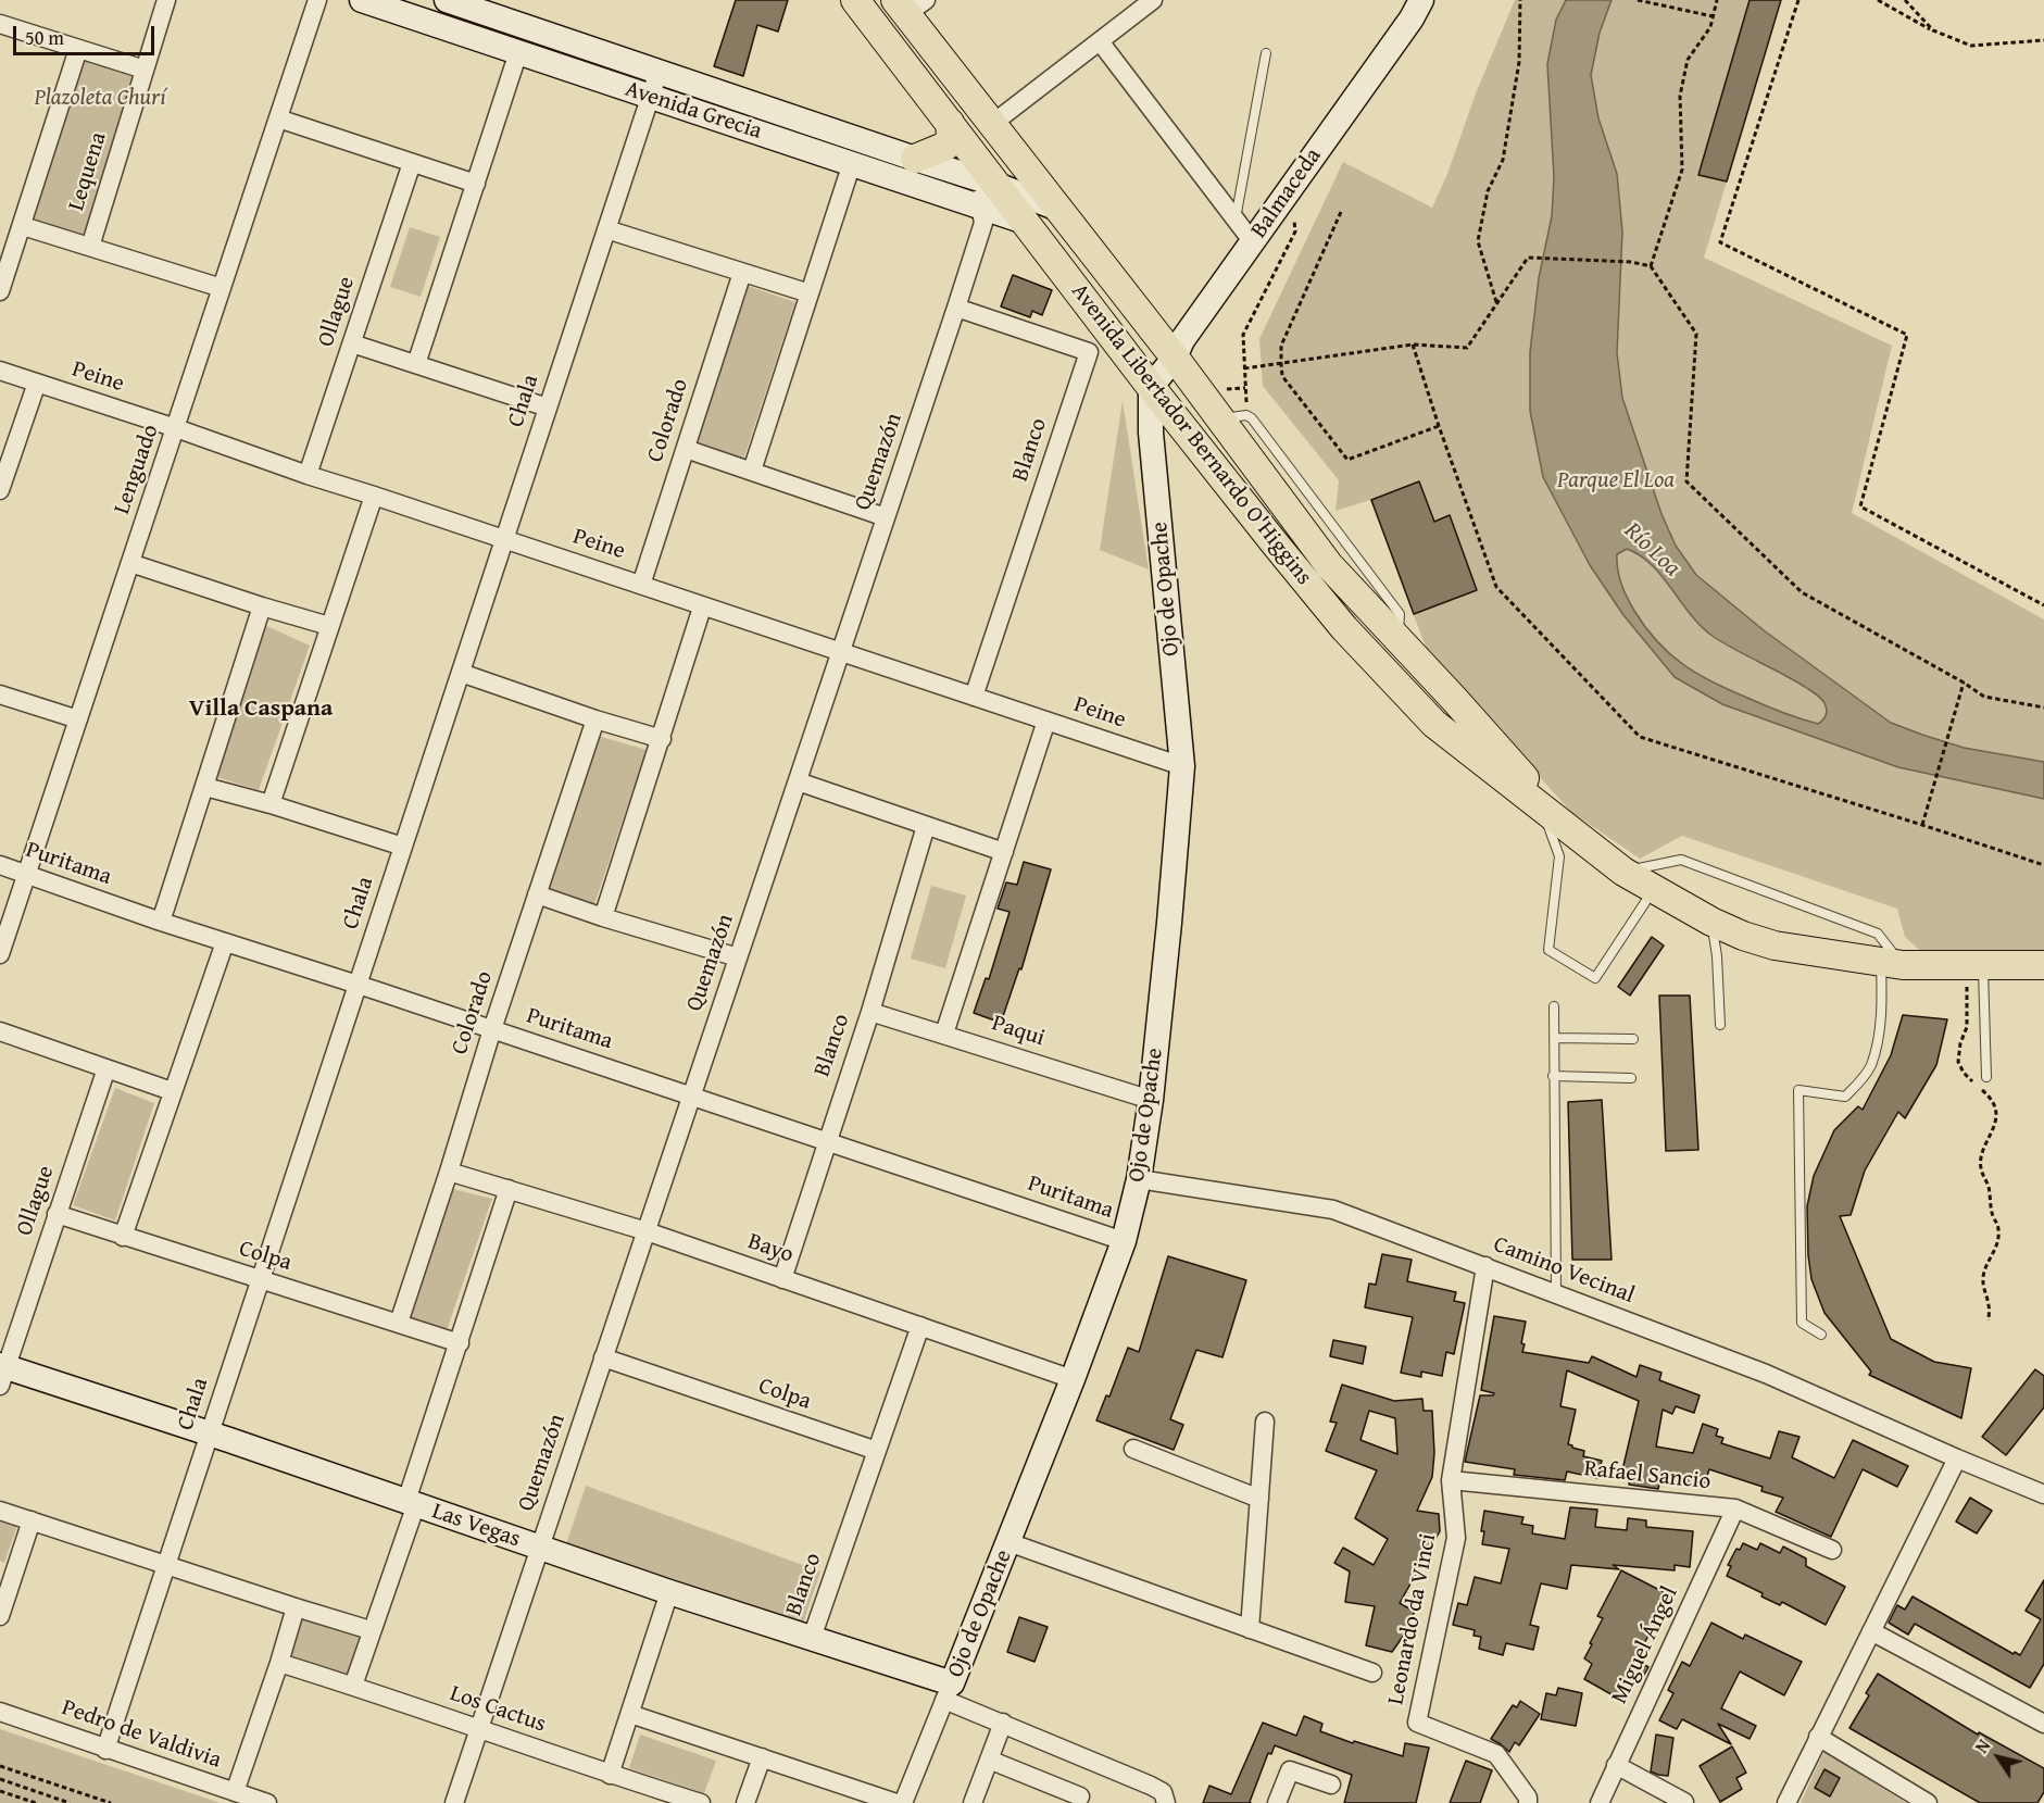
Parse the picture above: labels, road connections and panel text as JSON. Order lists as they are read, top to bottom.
{
  "streets": {
    "main road": [
      "Avenida Grecia",
      "Balmaceda",
      "Avenida Libertador Bernardo O'Higgins",
      "Ojo de Opache",
      "Las Vegas"
    ],
    "street": [
      "Lequena",
      "Ollague",
      "Peine",
      "Chala",
      "Colorado",
      "Blanco",
      "Quemazón",
      "Lenguado",
      "Puritama",
      "Paqui",
      "Bayo",
      "Colpa",
      "Camino Vecinal",
      "Rafael Sancio",
      "Leonardo da Vinci",
      "Miguel Ángel",
      "Los Cactus",
      "Pedro de Valdivia"
    ]
  },
  "crossings": [
    ["Avenida Grecia", "Chala"],
    ["Avenida Grecia", "Avenida Libertador Bernardo O'Higgins"],
    ["Avenida Grecia", "Quemazón"],
    ["Balmaceda", "Avenida Libertador Bernardo O'Higgins"],
    ["Balmaceda", "Ojo de Opache"],
    ["Ollague", "Peine"],
    ["Ollague", "Colpa"],
    ["Ollague", "Las Vegas"],
    ["Peine", "Chala"],
    ["Peine", "Colorado"],
    ["Peine", "Blanco"],
    ["Peine", "Quemazón"],
    ["Peine", "Lenguado"],
    ["Peine", "Ojo de Opache"],
    ["Chala", "Puritama"],
    ["Chala", "Colpa"],
    ["Chala", "Las Vegas"],
    ["Chala", "Pedro de Valdivia"],
    ["Colorado", "Puritama"],
    ["Colorado", "Bayo"],
    ["Colorado", "Colpa"],
    ["Avenida Libertador Bernardo O'Higgins", "Quemazón"],
    ["Avenida Libertador Bernardo O'Higgins", "Ojo de Opache"],
    ["Blanco", "Quemazón"],
    ["Blanco", "Puritama"],
    ["Blanco", "Paqui"],
    ["Blanco", "Bayo"],
    ["Blanco", "Colpa"],
    ["Blanco", "Las Vegas"],
    ["Quemazón", "Puritama"],
    ["Quemazón", "Bayo"],
    ["Quemazón", "Colpa"],
    ["Quemazón", "Las Vegas"],
    ["Quemazón", "Los Cactus"],
    ["Lenguado", "Puritama"],
    ["Ojo de Opache", "Puritama"],
    ["Ojo de Opache", "Paqui"],
    ["Ojo de Opache", "Bayo"],
    ["Ojo de Opache", "Camino Vecinal"],
    ["Ojo de Opache", "Las Vegas"],
    ["Camino Vecinal", "Leonardo da Vinci"],
    ["Rafael Sancio", "Leonardo da Vinci"],
    ["Rafael Sancio", "Miguel Ángel"]
  ],
  "districts": ["Villa Caspana"],
  "water": ["Río Loa"],
  "parks": ["Plazoleta Churí", "Parque El Loa"],
  "scale_bar": "50 m",
  "north": "top left"
}
